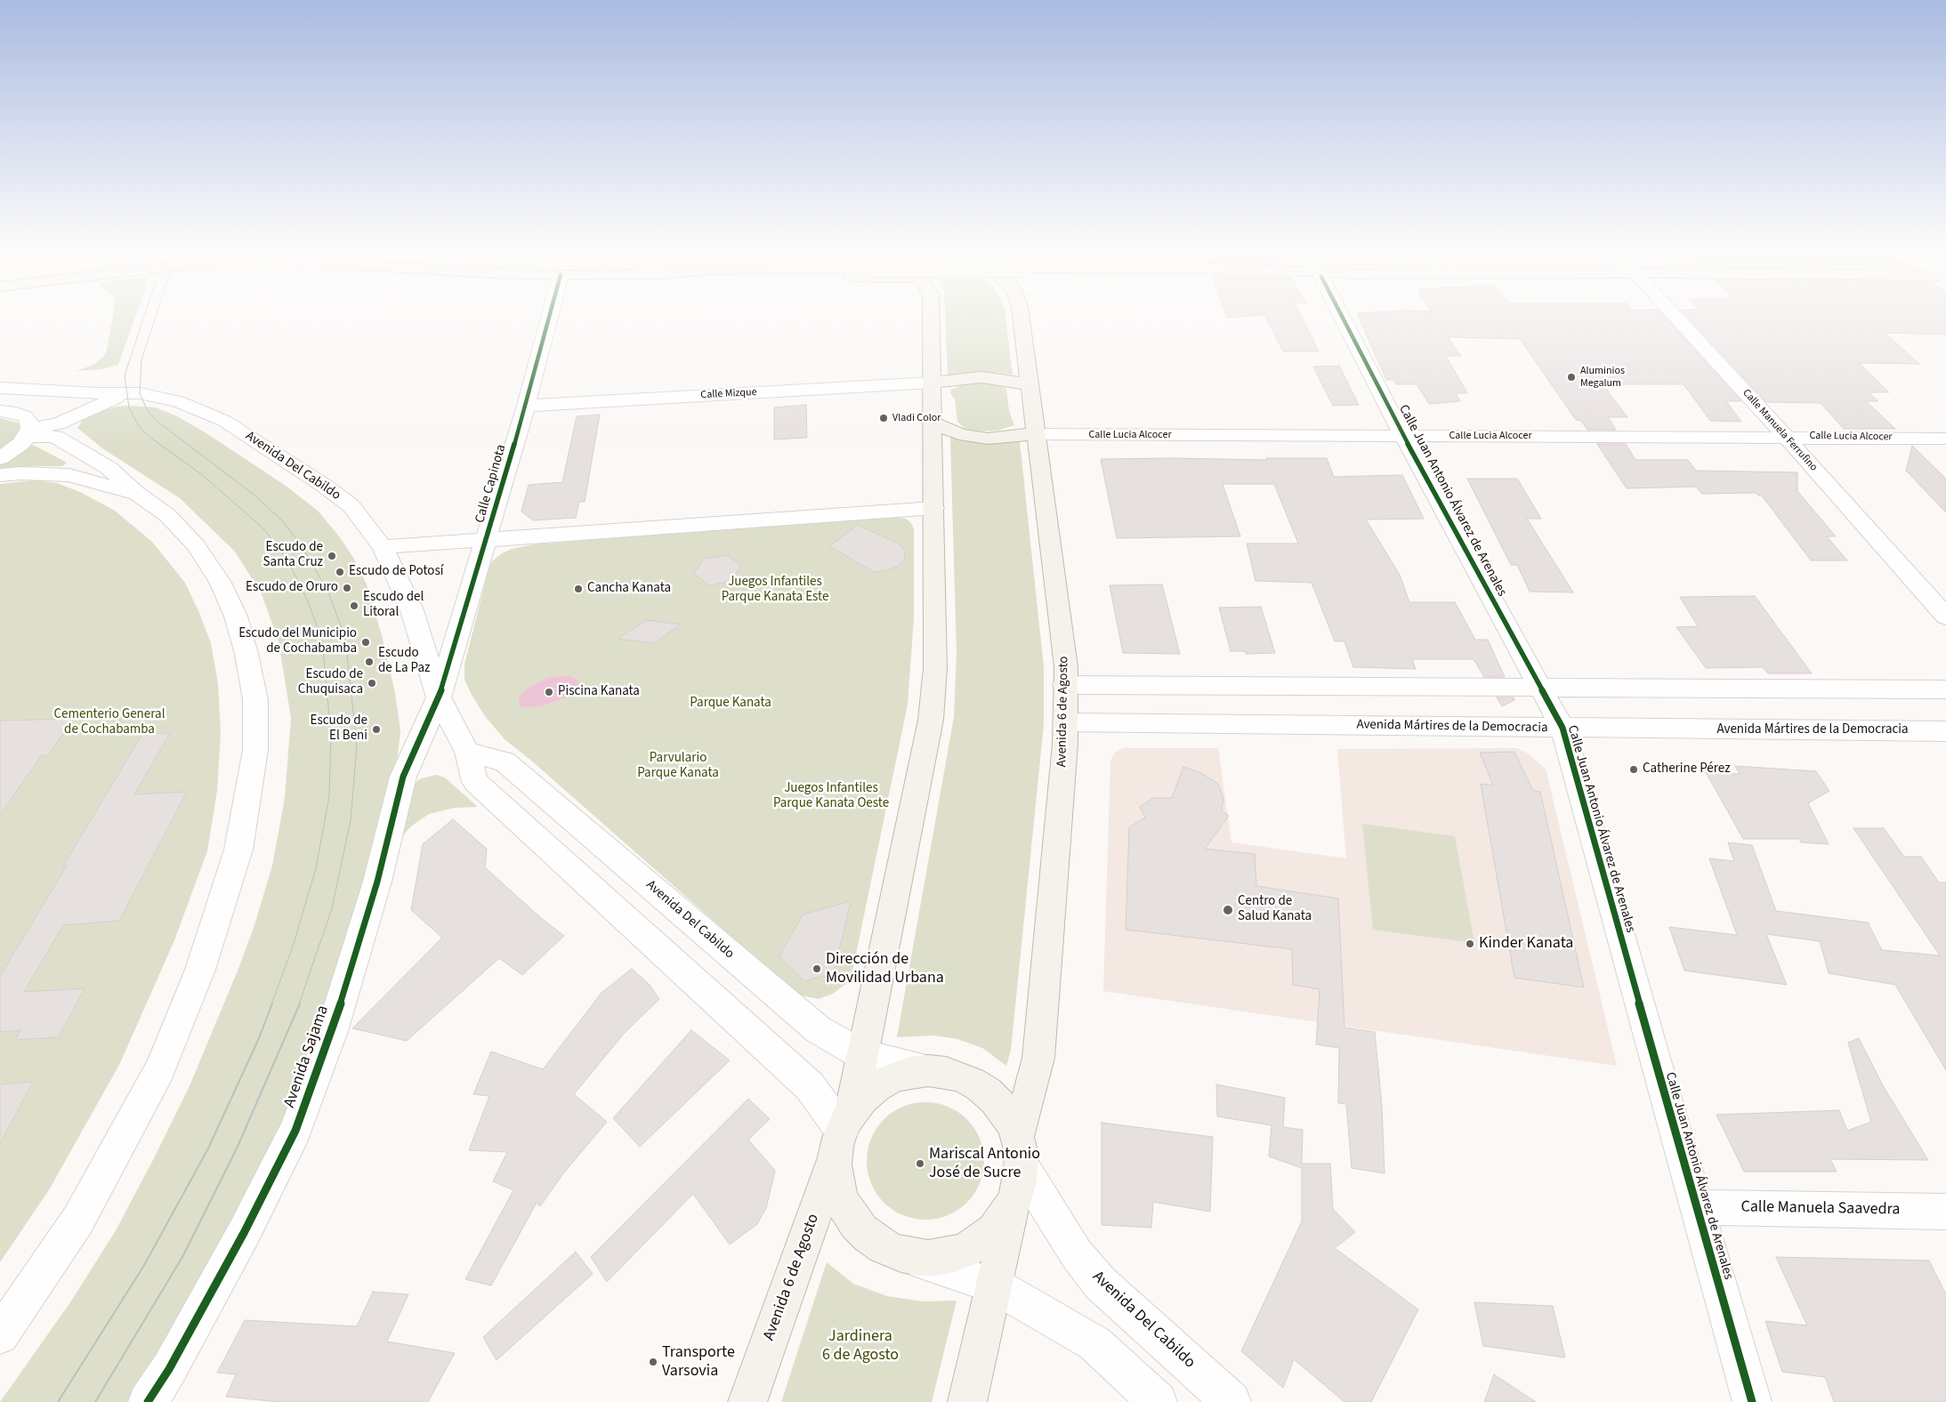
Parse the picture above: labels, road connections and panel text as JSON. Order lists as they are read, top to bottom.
{
  "streets": {
    "main road": ["Avenida 6 de Agosto"],
    "street": [
      "Calle Mizque",
      "Calle Manuela Ferrufino",
      "Calle Lucia Alcocer",
      "Avenida Del Cabildo",
      "Calle Capinota",
      "Calle Juan Antonio Álvarez de Arenales",
      "Avenida Mártires de la Democracia",
      "Avenida Sajama",
      "Calle Manuela Saavedra"
    ]
  },
  "crossings": [
    ["Calle Mizque", "Calle Capinota"],
    ["Calle Mizque", "Avenida 6 de Agosto"],
    ["Calle Manuela Ferrufino", "Calle Lucia Alcocer"],
    ["Calle Lucia Alcocer", "Calle Juan Antonio Álvarez de Arenales"],
    ["Calle Lucia Alcocer", "Avenida 6 de Agosto"],
    ["Avenida Del Cabildo", "Calle Capinota"],
    ["Avenida Del Cabildo", "Avenida 6 de Agosto"],
    ["Avenida Del Cabildo", "Avenida Sajama"],
    ["Calle Capinota", "Avenida Sajama"],
    ["Calle Juan Antonio Álvarez de Arenales", "Avenida Mártires de la Democracia"],
    ["Calle Juan Antonio Álvarez de Arenales", "Calle Manuela Saavedra"],
    ["Avenida 6 de Agosto", "Avenida Mártires de la Democracia"]
  ],
  "parks": [
    "Juegos Infantiles Parque Kanata Este",
    "Parque Kanata",
    "Cementerio General de Cochabamba",
    "Parvulario Parque Kanata",
    "Juegos Infantiles Parque Kanata Oeste",
    "Jardinera 6 de Agosto"
  ],
  "places": [
    "Aluminios Megalum",
    "Vladi Color",
    "Escudo de Santa Cruz",
    "Escudo de Potosí",
    "Escudo de Oruro",
    "Cancha Kanata",
    "Escudo del Litoral",
    "Escudo del Municipio de Cochabamba",
    "Escudo de La Paz",
    "Escudo de Chuquisaca",
    "Piscina Kanata",
    "Escudo de El Beni",
    "Catherine Pérez",
    "Centro de Salud Kanata",
    "Kinder Kanata",
    "Dirección de Movilidad Urbana",
    "Mariscal Antonio José de Sucre",
    "Transporte Varsovia"
  ]
}
